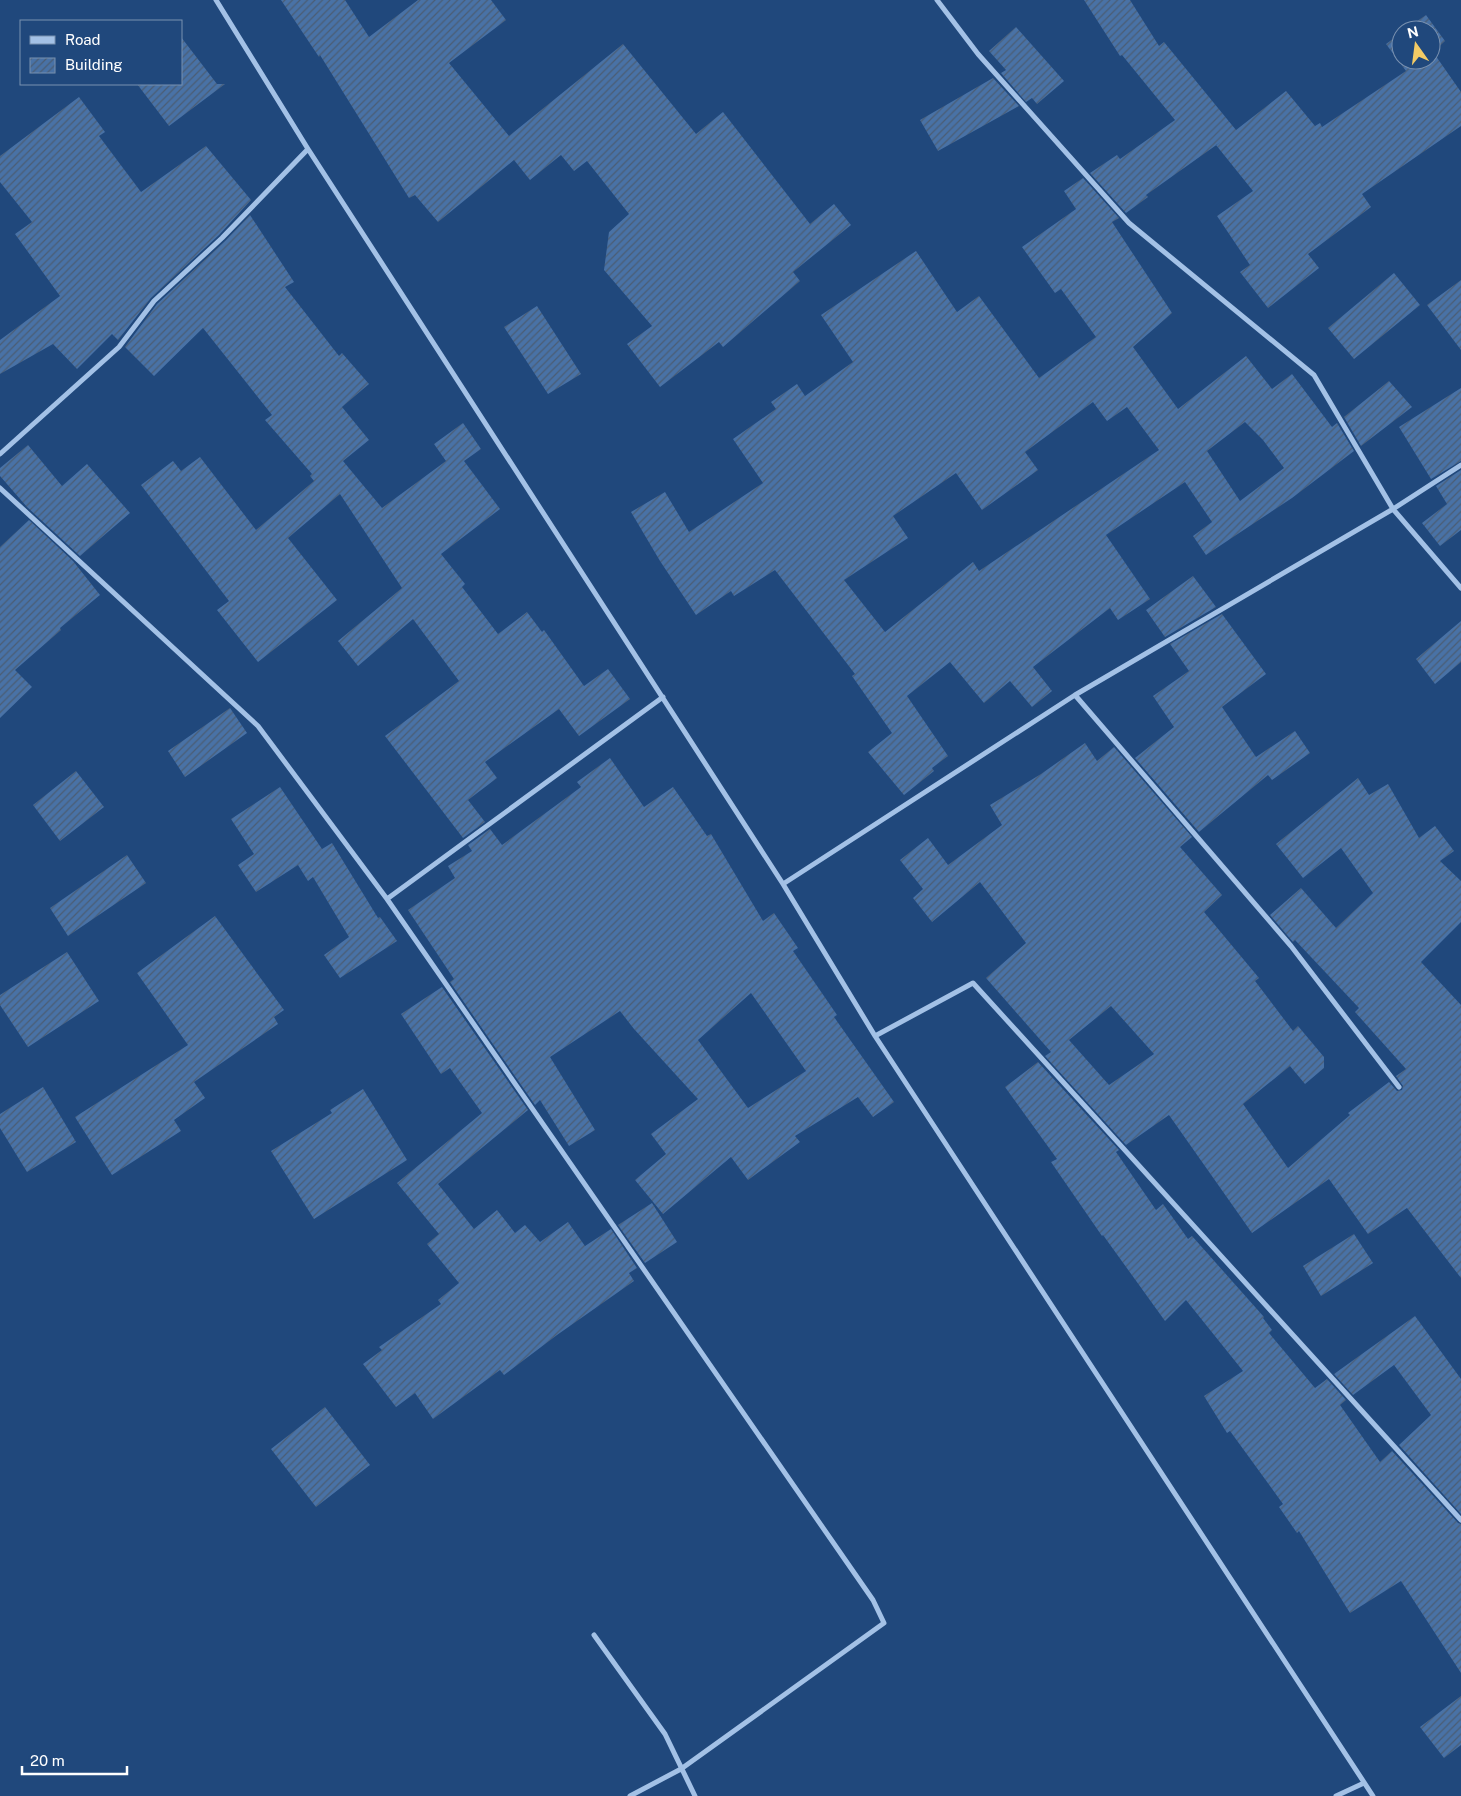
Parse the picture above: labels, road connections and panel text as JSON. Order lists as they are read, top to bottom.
{
  "legend": ["Road", "Building"],
  "scale_bar": "20 m",
  "north": "top"
}
